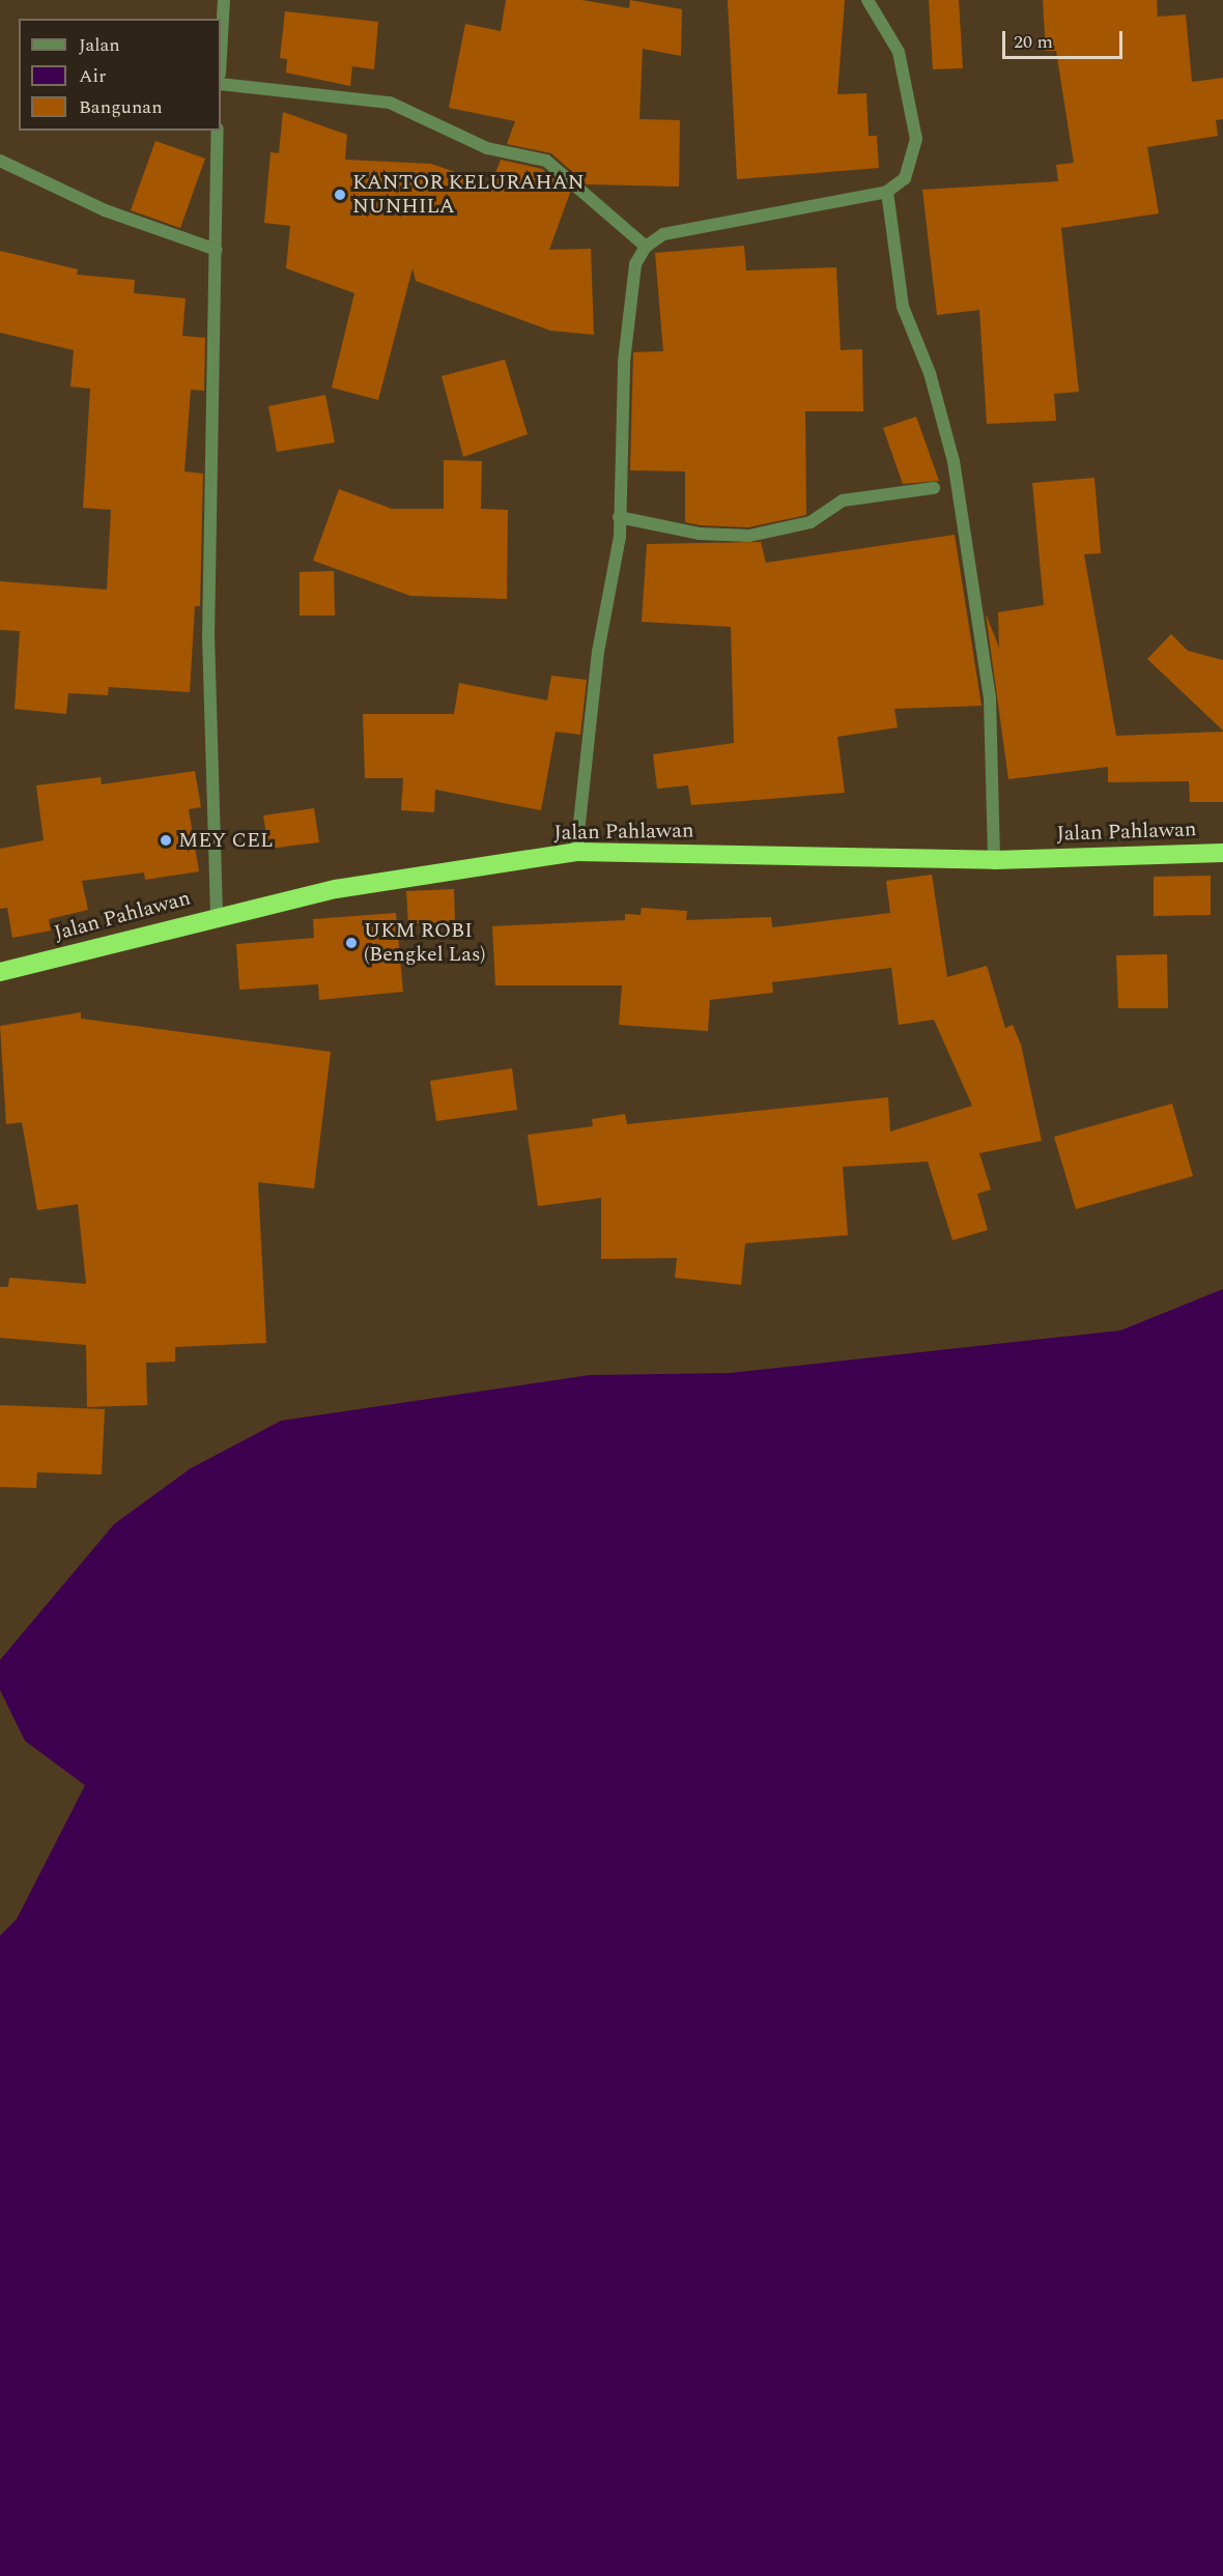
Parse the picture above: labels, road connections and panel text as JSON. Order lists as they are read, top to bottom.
{
  "streets": {
    "highway": ["Jalan Pahlawan"]
  },
  "places": ["KANTOR KELURAHAN NUNHILA", "MEY CEL", "UKM ROBI (Bengkel Las)"],
  "legend": ["Jalan", "Air", "Bangunan"],
  "scale_bar": "20 m"
}
